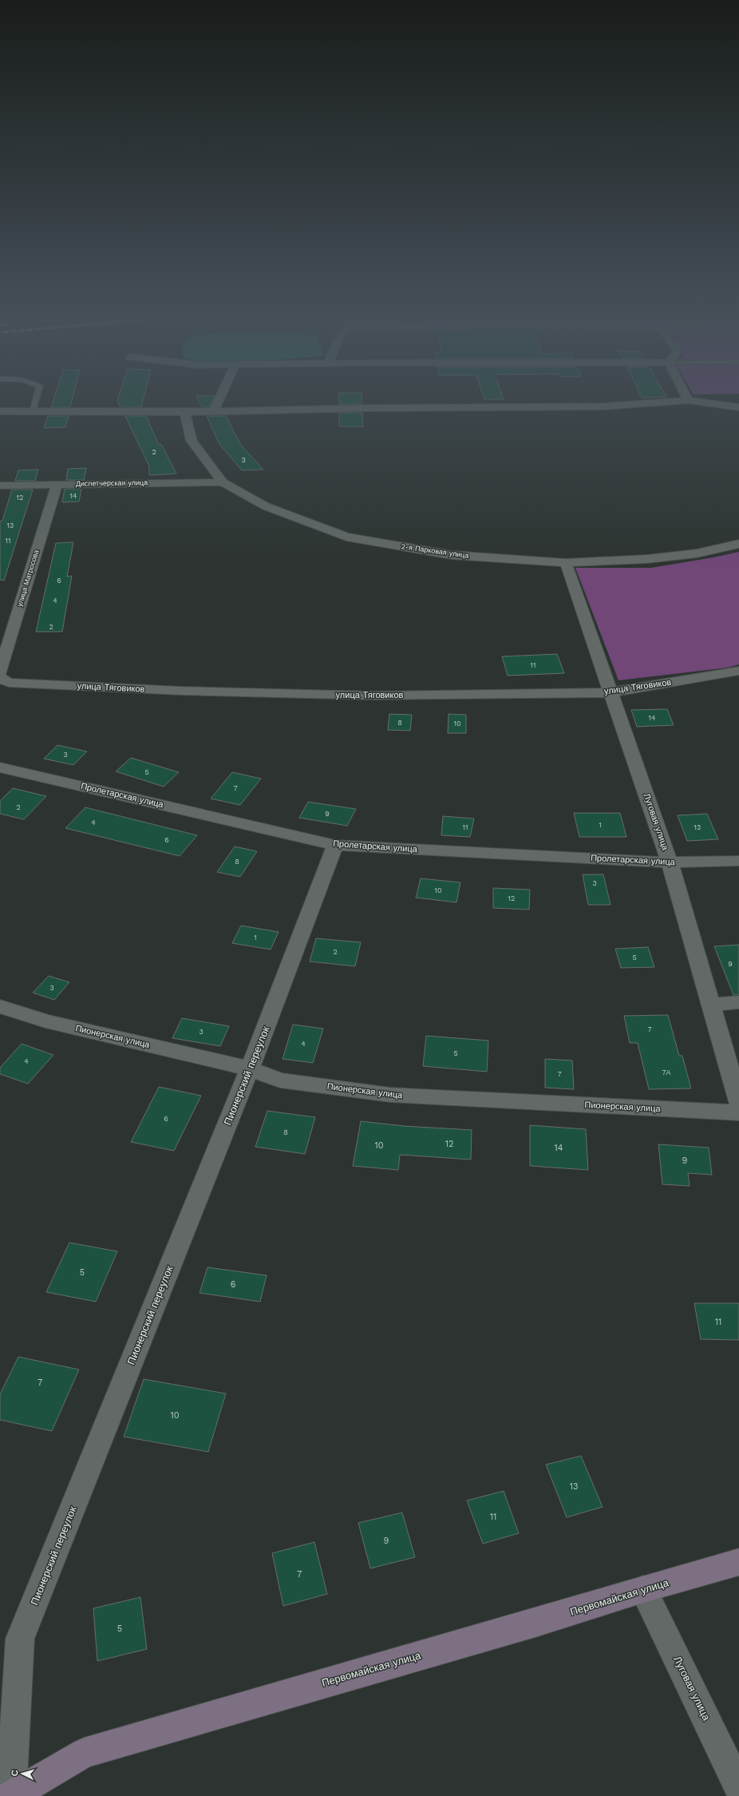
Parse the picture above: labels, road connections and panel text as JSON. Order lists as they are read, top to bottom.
{
  "streets": {
    "main road": ["Первомайская улица"],
    "street": [
      "Диспетчерская улица",
      "2-я Парковая улица",
      "улица Матросова",
      "улица Тяговиков",
      "Пролетарская улица",
      "Луговая улица",
      "Пионерская улица",
      "Пионерский переулок"
    ]
  },
  "crossings": [
    ["Диспетчерская улица", "2-я Парковая улица"],
    ["Диспетчерская улица", "улица Матросова"],
    ["2-я Парковая улица", "Луговая улица"],
    ["улица Тяговиков", "Луговая улица"],
    ["Пролетарская улица", "Луговая улица"],
    ["Пролетарская улица", "Пионерский переулок"],
    ["Луговая улица", "Первомайская улица"],
    ["Пионерская улица", "Пионерский переулок"],
    ["Пионерский переулок", "Первомайская улица"]
  ],
  "house_numbers": [
    "2",
    "3",
    "14",
    "12",
    "13",
    "11",
    "6",
    "4",
    "2",
    "11",
    "14",
    "8",
    "10",
    "3",
    "5",
    "7",
    "2",
    "9",
    "4",
    "1",
    "11",
    "13",
    "6",
    "8",
    "3",
    "10",
    "12",
    "1",
    "2",
    "5",
    "9",
    "3",
    "7",
    "3",
    "4",
    "5",
    "4",
    "7А",
    "7",
    "6",
    "8",
    "12",
    "10",
    "14",
    "9",
    "5",
    "6",
    "11",
    "7",
    "10",
    "13",
    "11",
    "9",
    "7",
    "5"
  ],
  "north": "left"
}
